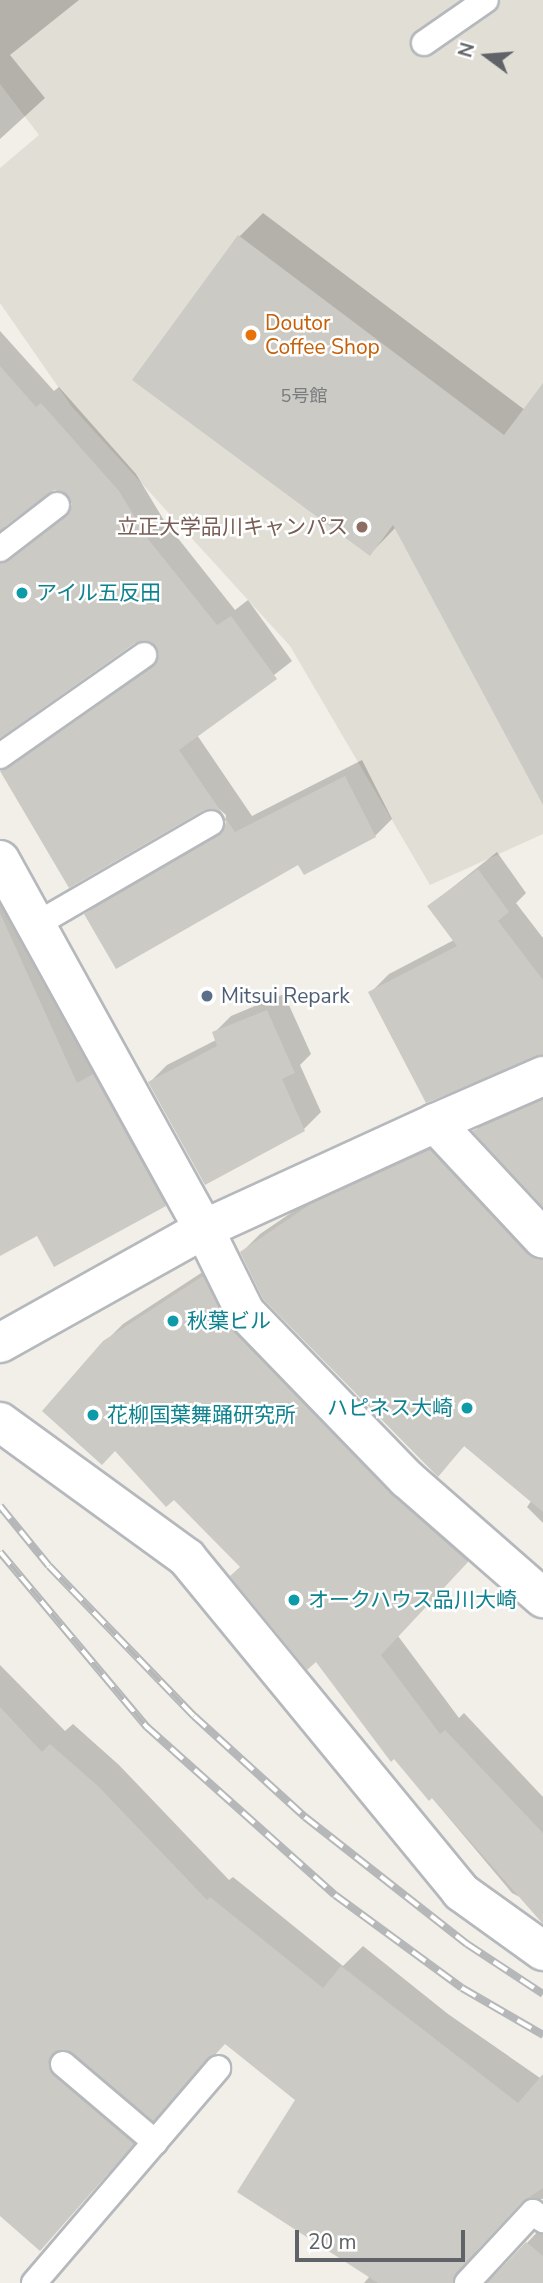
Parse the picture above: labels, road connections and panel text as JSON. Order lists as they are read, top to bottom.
{
  "places": [
    "Doutor Coffee Shop",
    "立正大学品川キャンパス",
    "アイル五反田",
    "Mitsui Repark",
    "秋葉ビル",
    "ハピネス大崎",
    "花柳国葉舞踊研究所",
    "オークハウス品川大崎"
  ],
  "house_numbers": ["5号館"],
  "scale_bar": "20 m",
  "north": "left"
}
